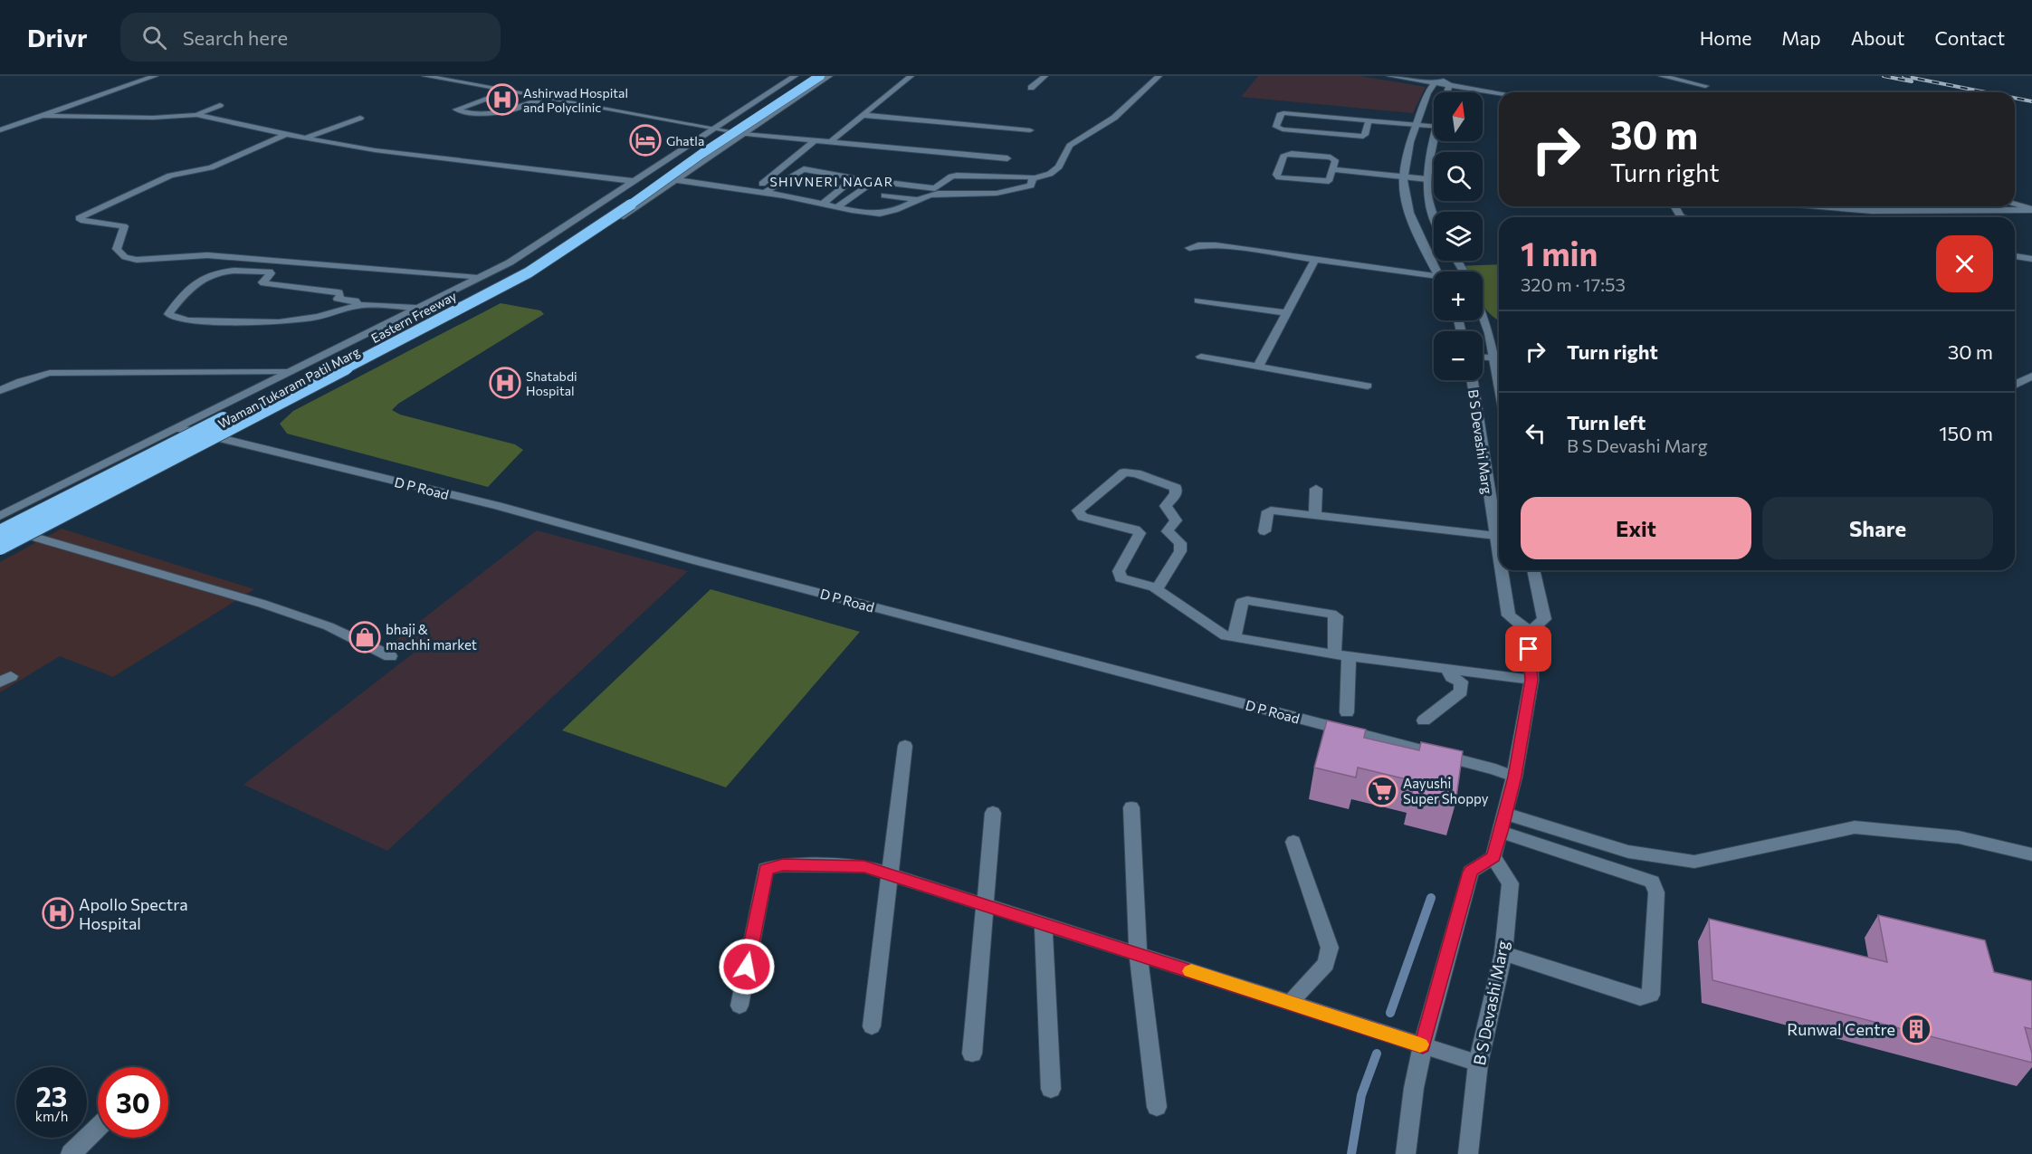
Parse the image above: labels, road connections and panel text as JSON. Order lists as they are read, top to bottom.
{
  "streets": {
    "highway": ["Eastern Freeway"],
    "street": ["Waman Tukaram Patil Marg", "B S Devashi Marg", "D P Road"]
  },
  "crossings": [
    ["Waman Tukaram Patil Marg", "D P Road"]
  ],
  "districts": ["SHIVNERI NAGAR"],
  "places": {
    "hospital": ["Ashirwad Hospital and Polyclinic", "Shatabdi Hospital", "Apollo Spectra Hospital"],
    "hotel": ["Ghatla"],
    "shop": ["bhaji & machhi market"],
    "supermarket": ["Aayushi Super Shoppy"],
    "building": ["Runwal Centre"]
  },
  "north": "top",
  "page": {
    "header": "Drivr",
    "search": "Search here",
    "nav": [
      "Home",
      "Map",
      "About",
      "Contact"
    ],
    "map_buttons": ["+", "−"],
    "turn": ["30 m", "Turn right"],
    "heading": ["1 min", "320 m · 17:53"],
    "list": [
      {
        "name": "Turn right",
        "value": "30 m"
      },
      {
        "name": "Turn left",
        "note": "B S Devashi Marg",
        "value": "150 m"
      }
    ],
    "buttons": ["Exit", "Share"],
    "speed": "23 km/h",
    "limit": "30"
  }
}
